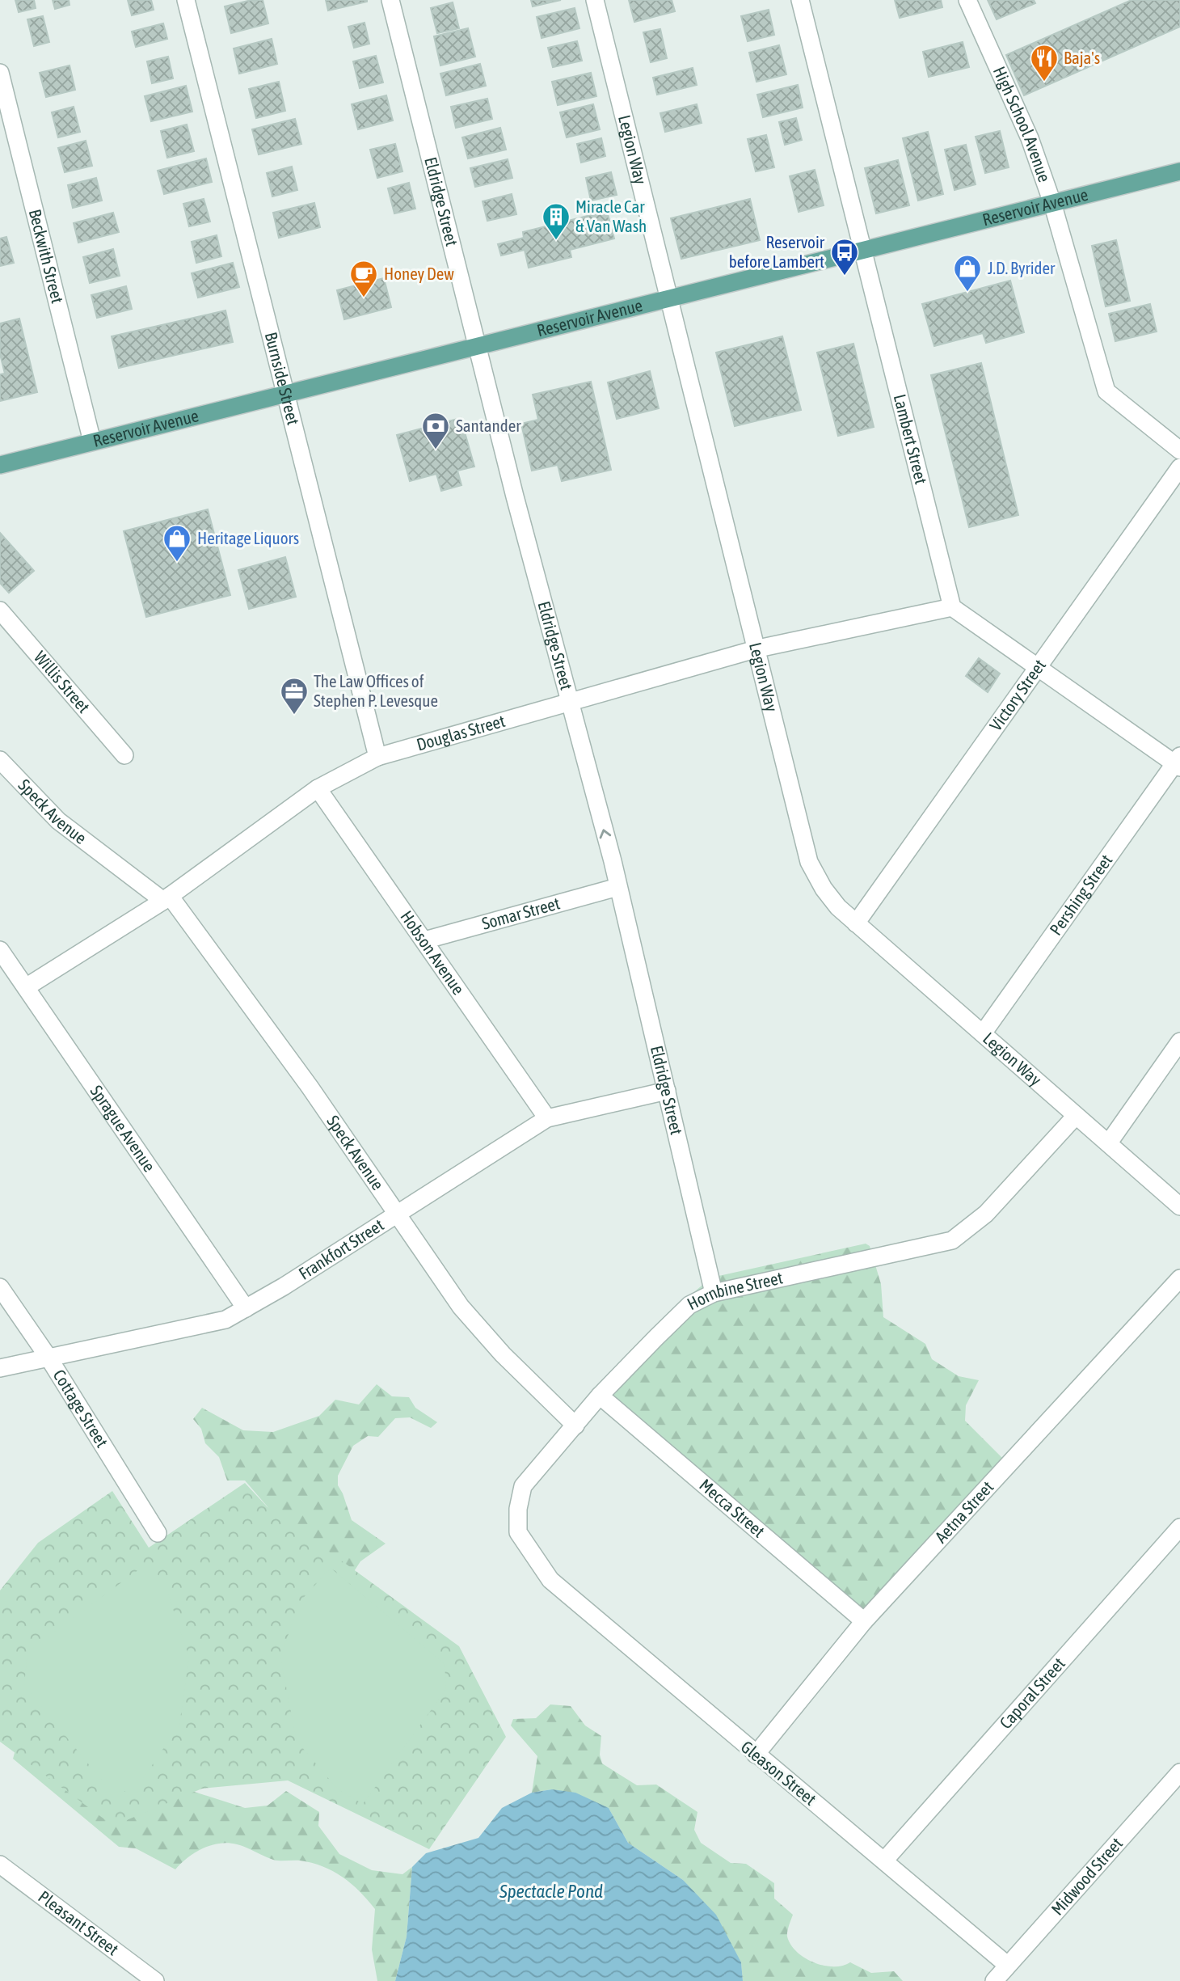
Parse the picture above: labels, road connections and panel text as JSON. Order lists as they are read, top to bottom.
{
  "streets": {
    "main road": ["Reservoir Avenue"],
    "street": [
      "High School Avenue",
      "Legion Way",
      "Eldridge Street",
      "Beckwith Street",
      "Burnside Street",
      "Lambert Street",
      "Willis Street",
      "Victory Street",
      "Douglas Street",
      "Speck Avenue",
      "Pershing Street",
      "Somar Street",
      "Hobson Avenue",
      "Sprague Avenue",
      "Frankfort Street",
      "Hornbine Street",
      "Cottage Street",
      "Mecca Street",
      "Aetna Street",
      "Caporal Street",
      "Gleason Street",
      "Midwood Street",
      "Pleasant Street"
    ]
  },
  "crossings": [
    ["High School Avenue", "Reservoir Avenue"],
    ["Legion Way", "Reservoir Avenue"],
    ["Legion Way", "Victory Street"],
    ["Legion Way", "Douglas Street"],
    ["Legion Way", "Pershing Street"],
    ["Legion Way", "Hornbine Street"],
    ["Eldridge Street", "Reservoir Avenue"],
    ["Eldridge Street", "Douglas Street"],
    ["Eldridge Street", "Somar Street"],
    ["Eldridge Street", "Frankfort Street"],
    ["Eldridge Street", "Hornbine Street"],
    ["Reservoir Avenue", "Beckwith Street"],
    ["Reservoir Avenue", "Burnside Street"],
    ["Reservoir Avenue", "Lambert Street"],
    ["Burnside Street", "Douglas Street"],
    ["Lambert Street", "Douglas Street"],
    ["Douglas Street", "Speck Avenue"],
    ["Douglas Street", "Hobson Avenue"],
    ["Douglas Street", "Sprague Avenue"],
    ["Speck Avenue", "Frankfort Street"],
    ["Speck Avenue", "Hornbine Street"],
    ["Somar Street", "Hobson Avenue"],
    ["Hobson Avenue", "Frankfort Street"],
    ["Sprague Avenue", "Frankfort Street"],
    ["Frankfort Street", "Cottage Street"],
    ["Hornbine Street", "Mecca Street"],
    ["Hornbine Street", "Gleason Street"],
    ["Mecca Street", "Aetna Street"],
    ["Aetna Street", "Gleason Street"],
    ["Caporal Street", "Gleason Street"],
    ["Gleason Street", "Midwood Street"]
  ],
  "water": ["Spectacle Pond"],
  "places": {
    "restaurant": ["Baja's"],
    "building": ["Miracle Car & Van Wash"],
    "bus stop": ["Reservoir before Lambert"],
    "shop": ["J.D. Byrider", "Heritage Liquors"],
    "cafe": ["Honey Dew"],
    "bank": ["Santander"],
    "office": ["The Law Offices of Stephen P. Levesque"]
  }
}
